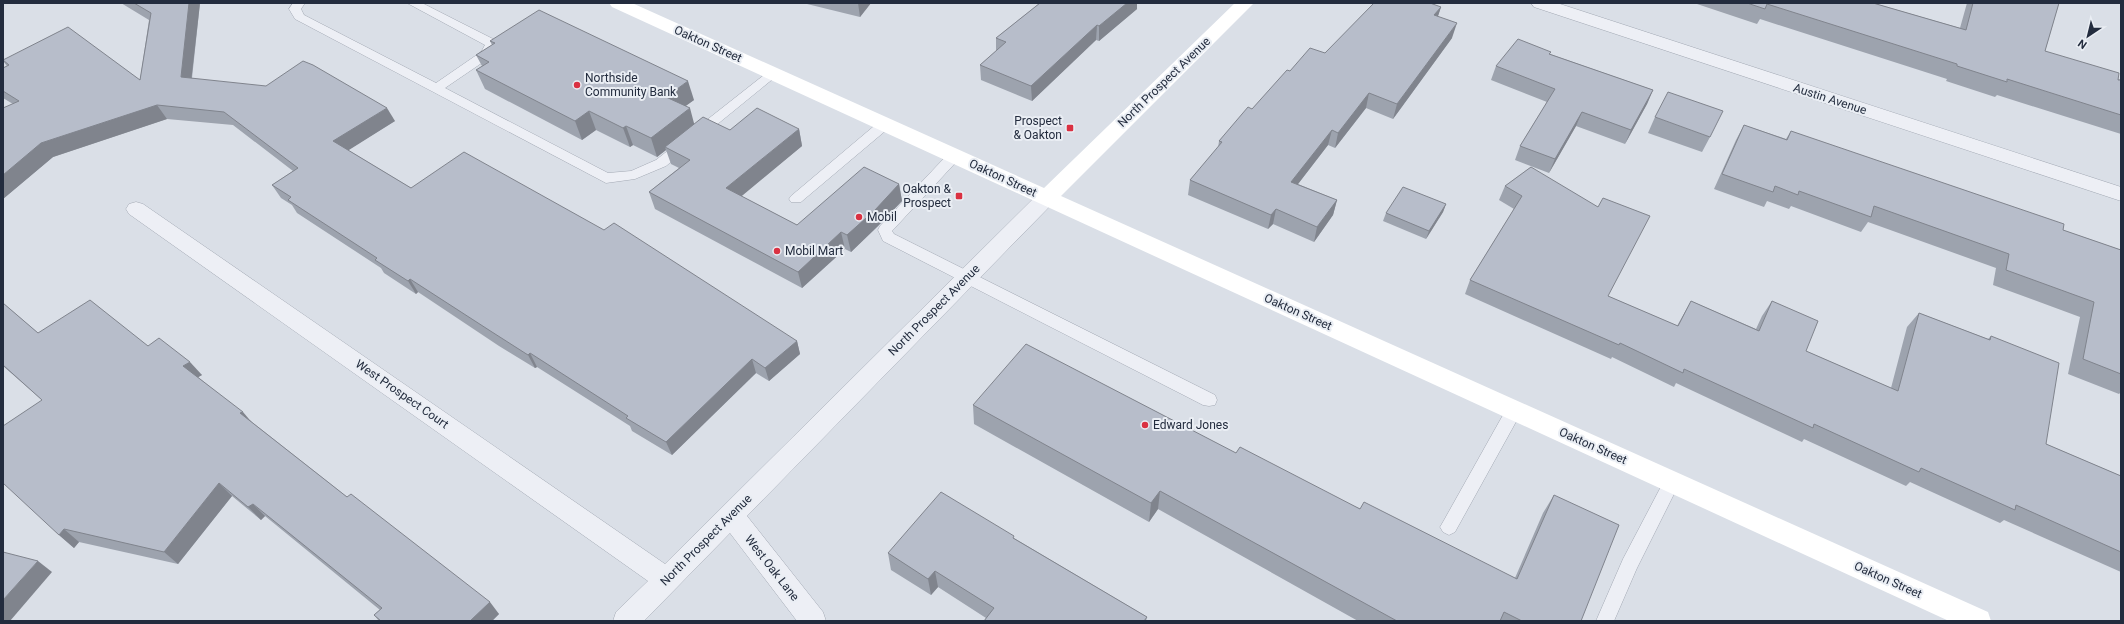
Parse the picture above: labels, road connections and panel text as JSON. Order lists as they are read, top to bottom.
{
  "streets": {
    "main road": ["Oakton Street", "North Prospect Avenue"],
    "street": ["Austin Avenue", "West Prospect Court", "West Oak Lane"]
  },
  "crossings": [
    ["Oakton Street", "North Prospect Avenue"],
    ["North Prospect Avenue", "West Prospect Court"],
    ["North Prospect Avenue", "West Oak Lane"]
  ],
  "places": {
    "other": [
      "Northside Community Bank",
      "Mobil",
      "Mobil Mart",
      "Edward Jones"
    ],
    "transit": ["Prospect & Oakton", "Oakton & Prospect"]
  },
  "north": "bottom left"
}
